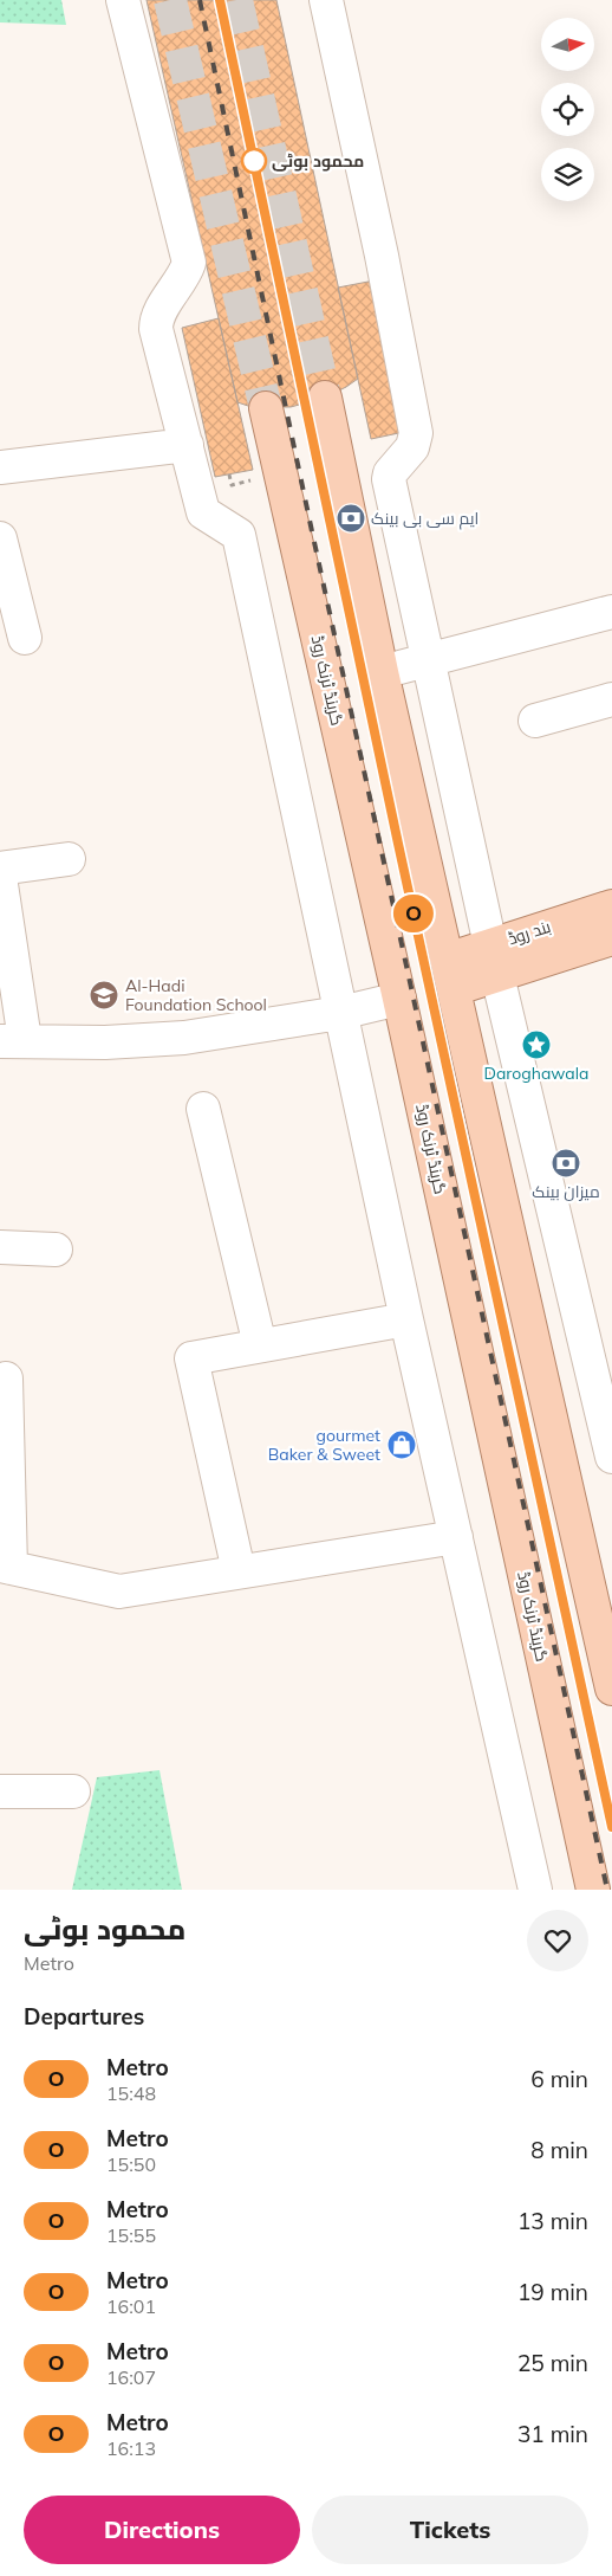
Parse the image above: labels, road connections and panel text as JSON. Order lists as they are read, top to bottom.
{
  "streets": {
    "main road": ["گرینڈ ٹرنک روڈ", "بند روڈ"]
  },
  "places": {
    "other": ["محمود بوٹی"],
    "bank": ["ایم سی بی بینک", "میزان بینک"],
    "school or university": ["Al-Hadi Foundation School"],
    "place": ["Daroghawala"],
    "shop": ["gourmet Baker & Sweet"]
  },
  "lines": ["metro line O"],
  "north": "right",
  "page": {
    "on_map": "O",
    "heading": [
      ["محمود بوٹی", "Metro"],
      "Departures"
    ],
    "list": [
      {
        "mark": "O",
        "name": "Metro",
        "note": "15:48",
        "value": "6 min"
      },
      {
        "mark": "O",
        "name": "Metro",
        "note": "15:50",
        "value": "8 min"
      },
      {
        "mark": "O",
        "name": "Metro",
        "note": "15:55",
        "value": "13 min"
      },
      {
        "mark": "O",
        "name": "Metro",
        "note": "16:01",
        "value": "19 min"
      },
      {
        "mark": "O",
        "name": "Metro",
        "note": "16:07",
        "value": "25 min"
      },
      {
        "mark": "O",
        "name": "Metro",
        "note": "16:13",
        "value": "31 min"
      }
    ],
    "buttons": ["Directions", "Tickets"]
  }
}
